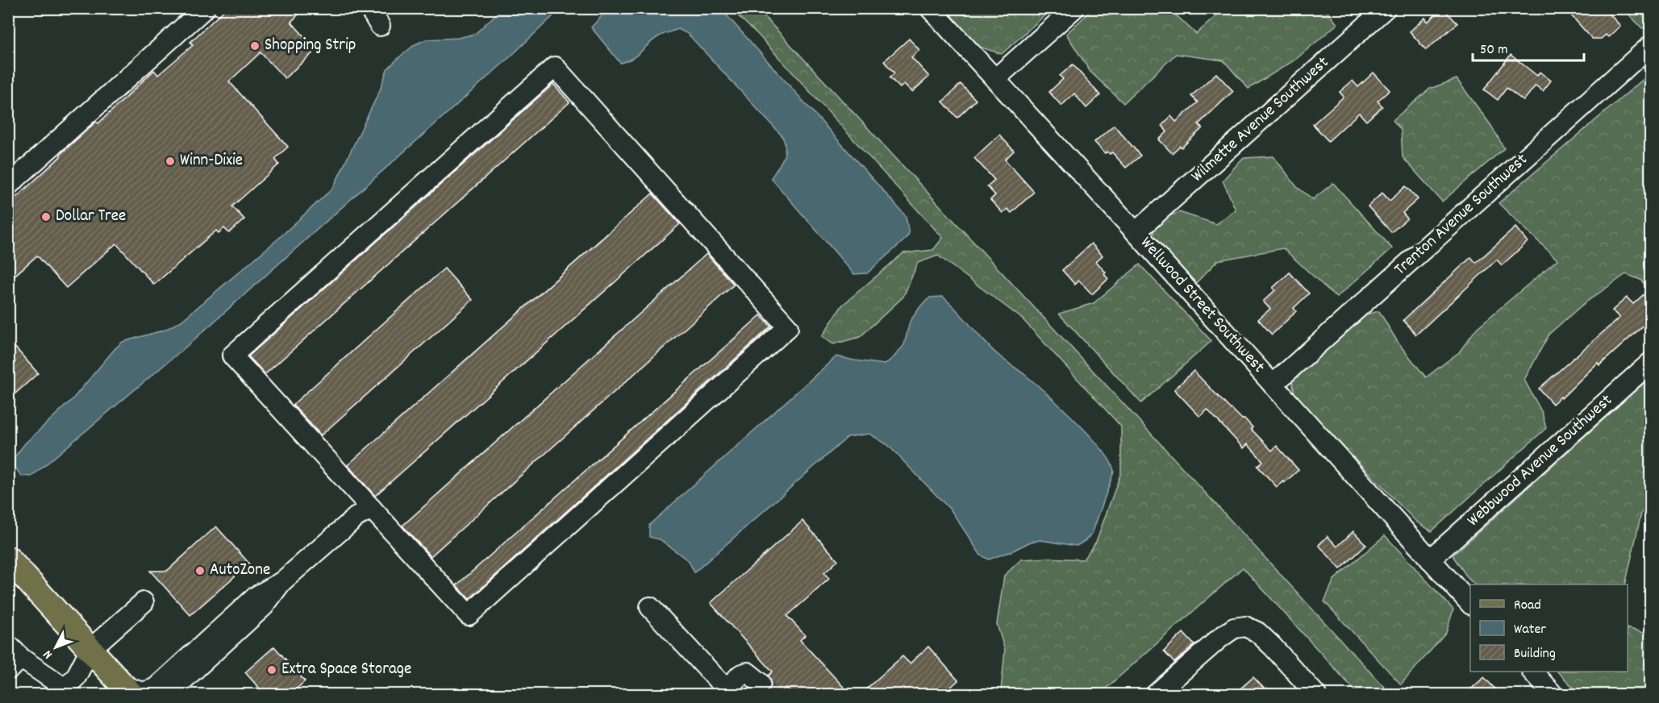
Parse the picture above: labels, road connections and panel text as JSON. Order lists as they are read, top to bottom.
{
  "streets": {
    "street": [
      "Wilmette Avenue Southwest",
      "Trenton Avenue Southwest",
      "Wellwood Street Southwest",
      "Webbwood Avenue Southwest"
    ]
  },
  "crossings": [
    ["Wilmette Avenue Southwest", "Wellwood Street Southwest"],
    ["Trenton Avenue Southwest", "Wellwood Street Southwest"],
    ["Wellwood Street Southwest", "Webbwood Avenue Southwest"]
  ],
  "places": [
    "Shopping Strip",
    "Winn-Dixie",
    "Dollar Tree",
    "AutoZone",
    "Extra Space Storage"
  ],
  "legend": ["Road", "Water", "Building"],
  "scale_bar": "50 m",
  "north": "bottom left"
}
